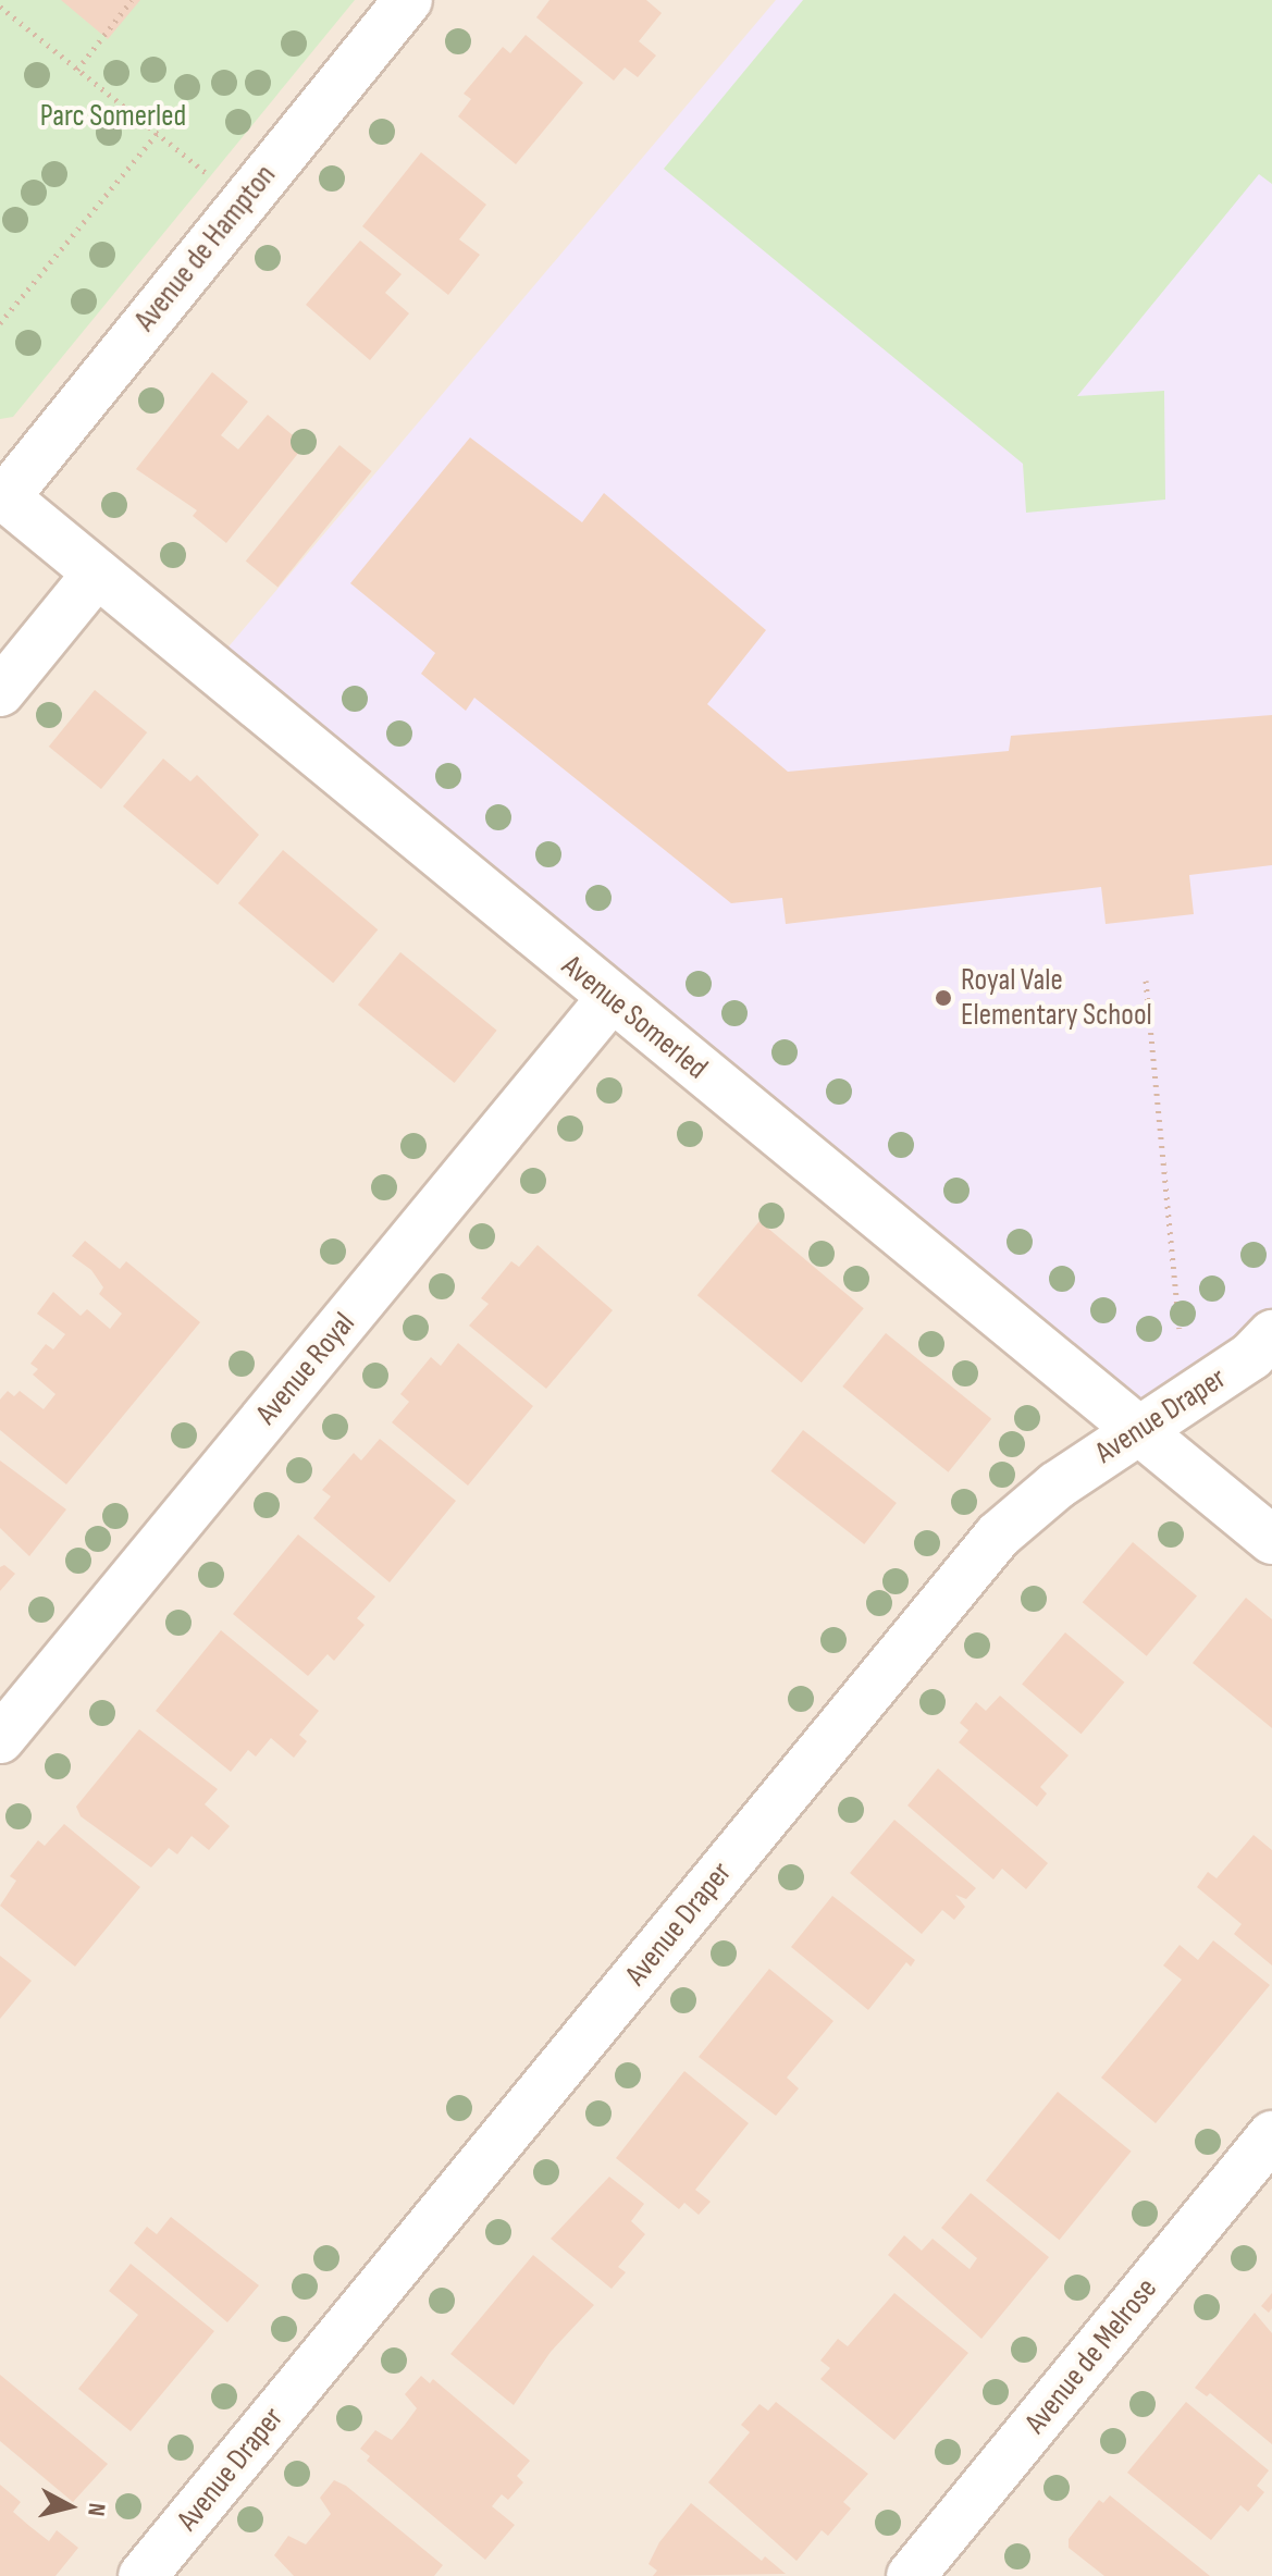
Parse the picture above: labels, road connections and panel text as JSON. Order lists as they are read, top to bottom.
{
  "streets": {
    "street": [
      "Avenue de Hampton",
      "Avenue Somerled",
      "Avenue Royal",
      "Avenue Draper",
      "Avenue de Melrose"
    ]
  },
  "crossings": [
    ["Avenue de Hampton", "Avenue Somerled"],
    ["Avenue Somerled", "Avenue Royal"],
    ["Avenue Somerled", "Avenue Draper"]
  ],
  "parks": ["Parc Somerled"],
  "places": ["Royal Vale Elementary School"],
  "north": "right"
}
